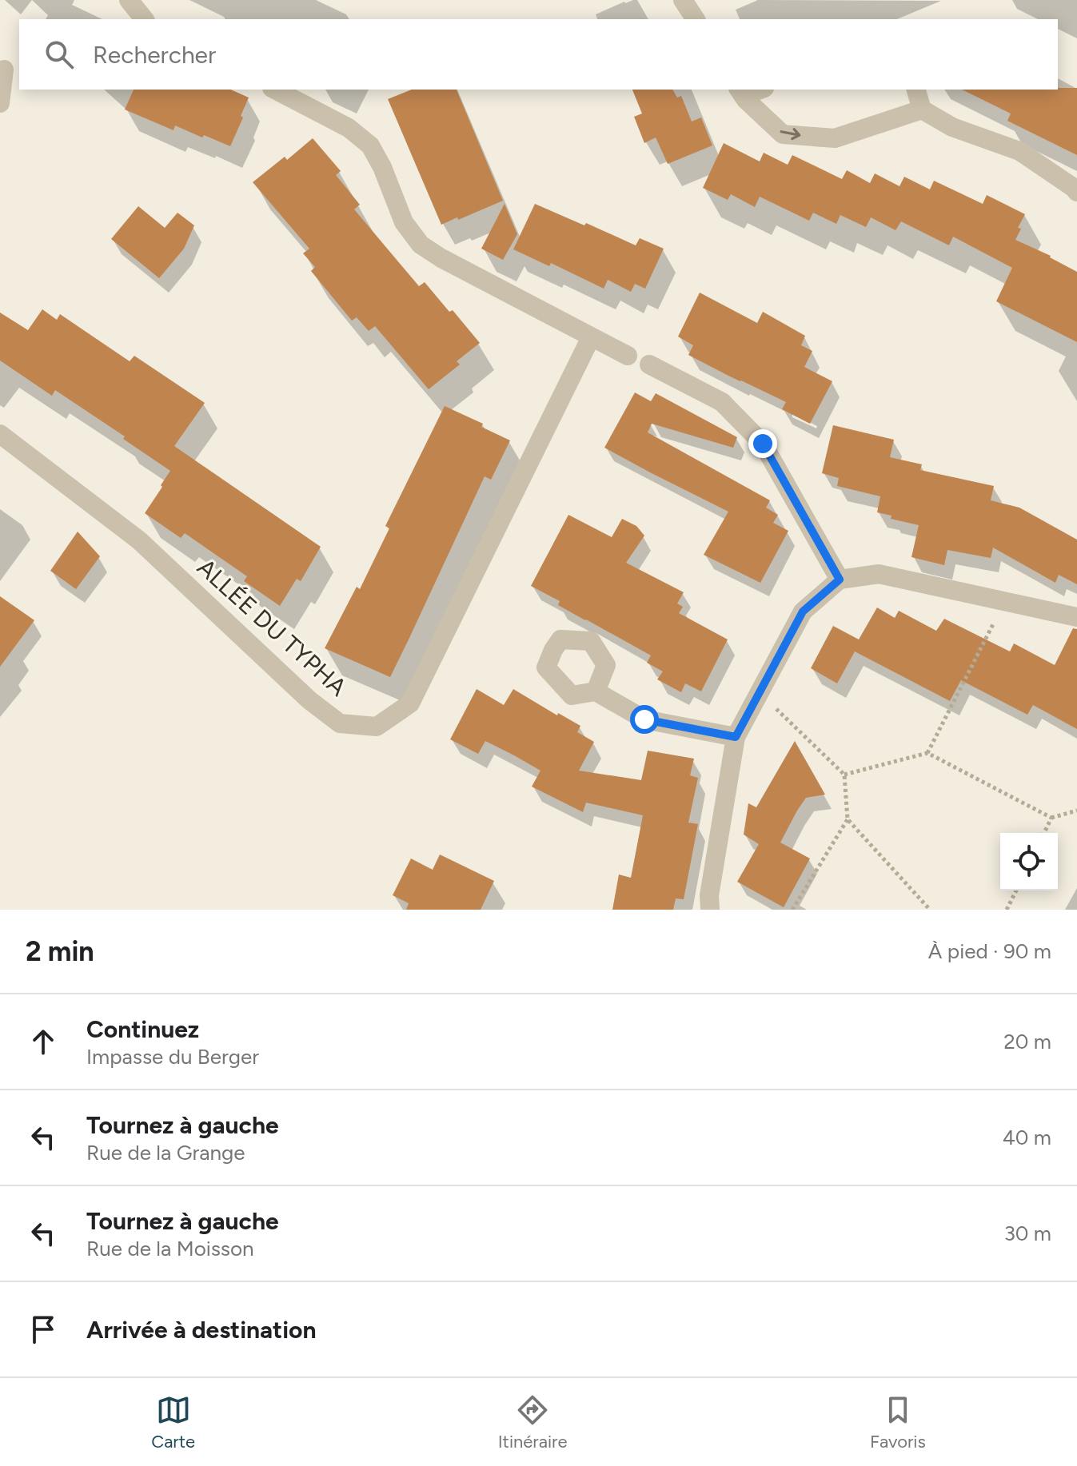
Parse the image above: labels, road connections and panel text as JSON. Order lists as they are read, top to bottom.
{
  "streets": {
    "street": ["ALLÉE DU TYPHA"]
  },
  "page": {
    "search": "Rechercher",
    "heading": ["2 min", "À pied · 90 m"],
    "list": [
      ["Continuez", "Impasse du Berger", "20 m"],
      ["Tournez à gauche", "Rue de la Grange", "40 m"],
      ["Tournez à gauche", "Rue de la Moisson", "30 m"],
      "Arrivée à destination"
    ],
    "nav": ["Carte", "Itinéraire", "Favoris"]
  }
}
